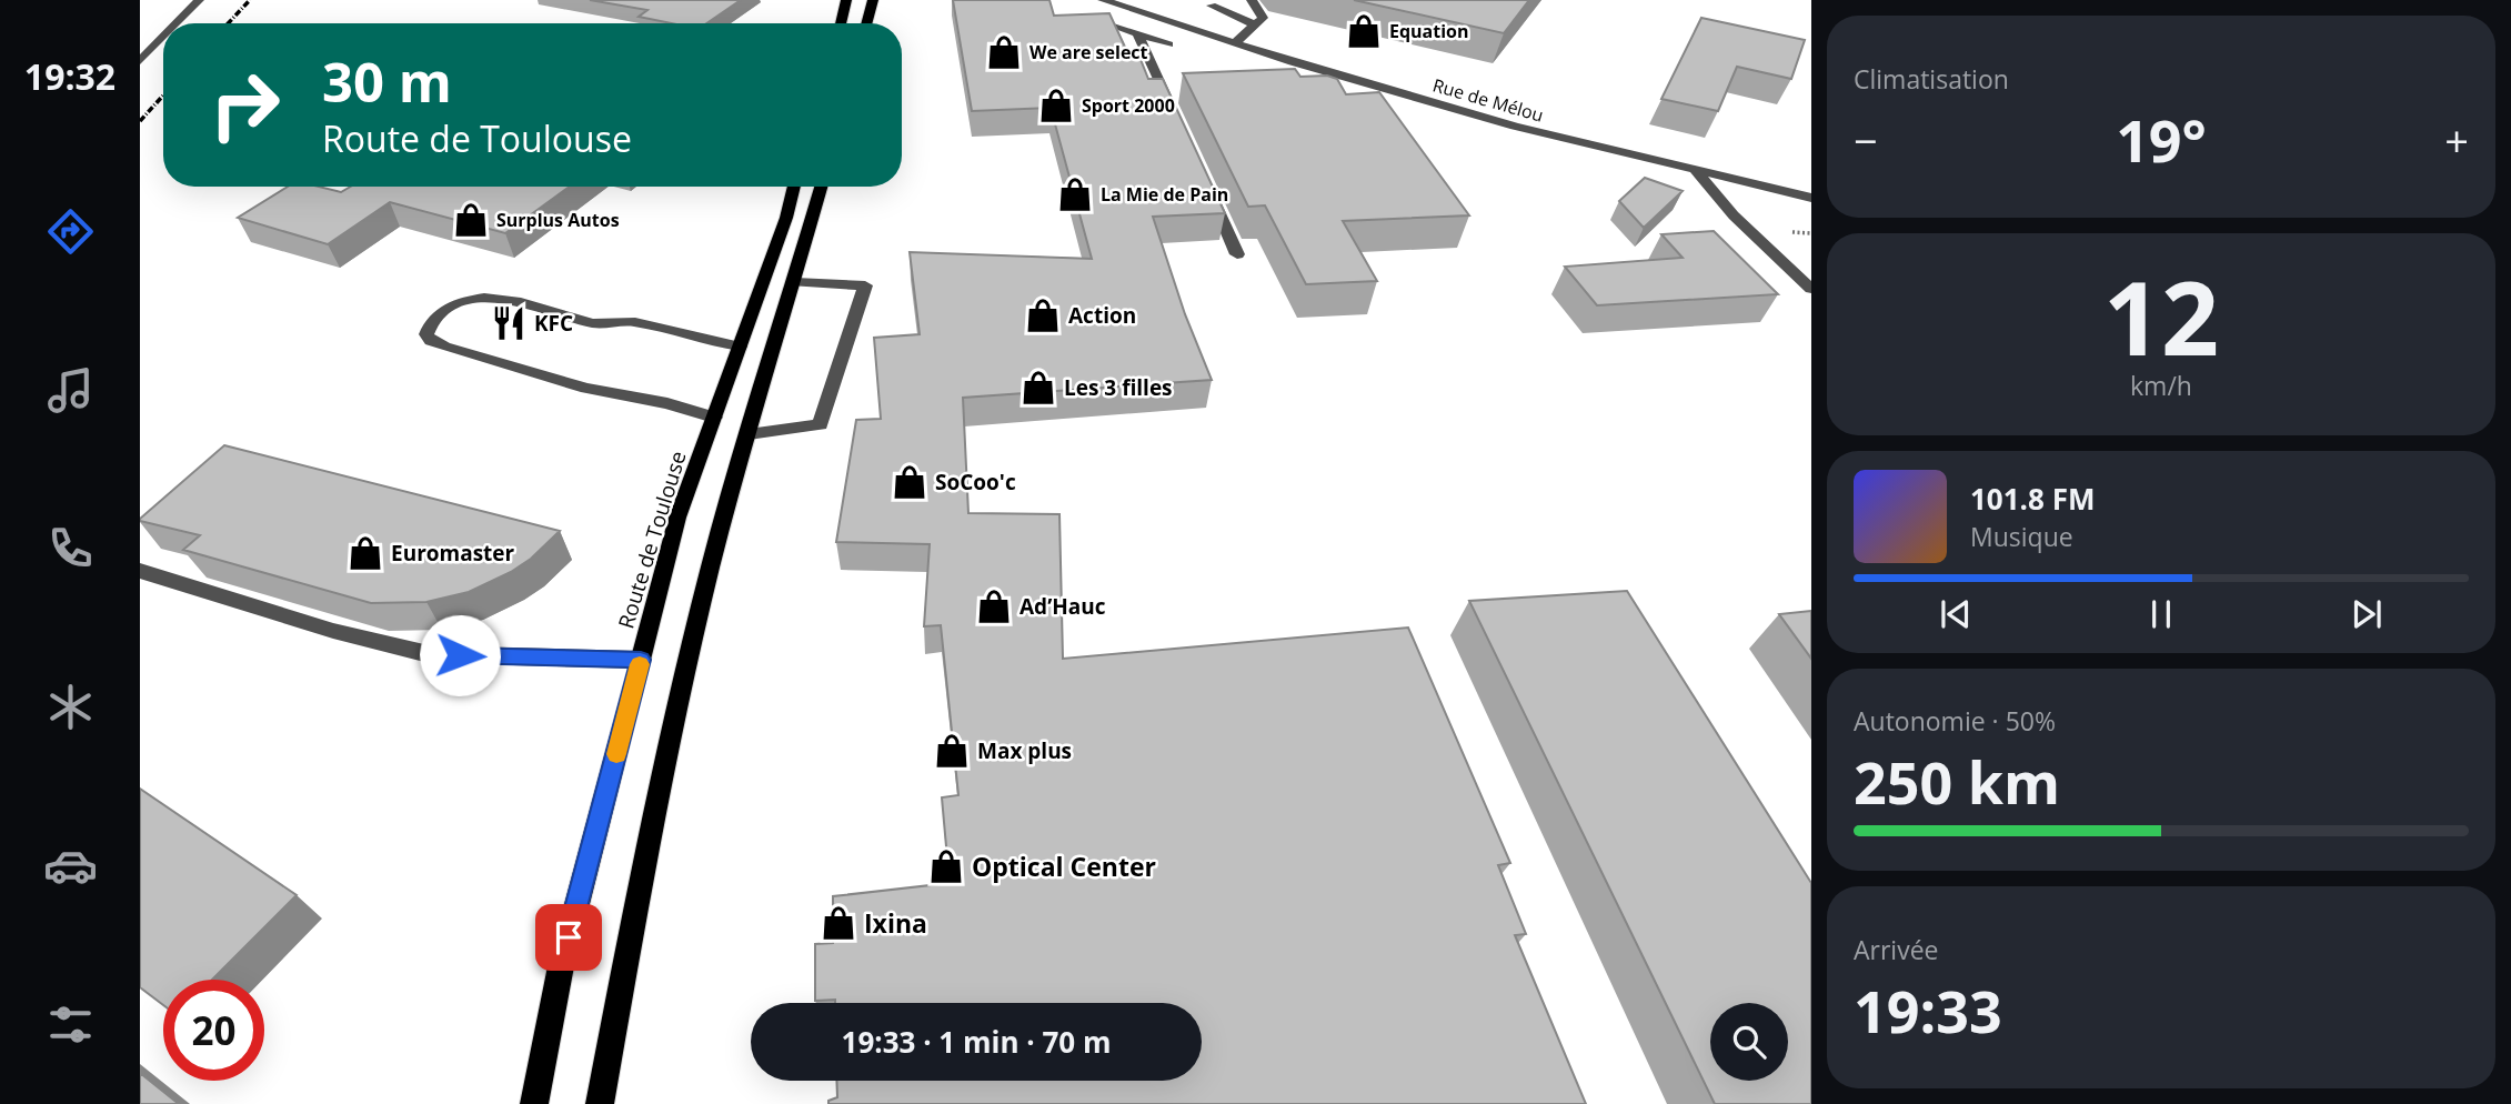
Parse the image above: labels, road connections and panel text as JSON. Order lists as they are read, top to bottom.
{
  "streets": {
    "main road": ["Route de Toulouse"],
    "street": ["Rue de Mélou"]
  },
  "places": {
    "shop": [
      "Equation",
      "We are select",
      "Sport 2000",
      "La Mie de Pain",
      "Surplus Autos",
      "Action",
      "Les 3 filles",
      "SoCoo'c",
      "Euromaster",
      "Ad’Hauc",
      "Max plus",
      "Optical Center",
      "Ixina"
    ],
    "restaurant": ["KFC"]
  },
  "page": {
    "tabs": "19:32",
    "tile": [
      "Climatisation",
      ["12", "km/h"],
      ["Autonomie · 50%", "250 km"],
      ["Arrivée", "19:33"]
    ],
    "turn": ["30 m", "Route de Toulouse"],
    "heat": ["−", "19°", "+"],
    "song": ["101.8 FM", "Musique"],
    "limit": "20",
    "trip": "19:33 · 1 min · 70 m"
  }
}
